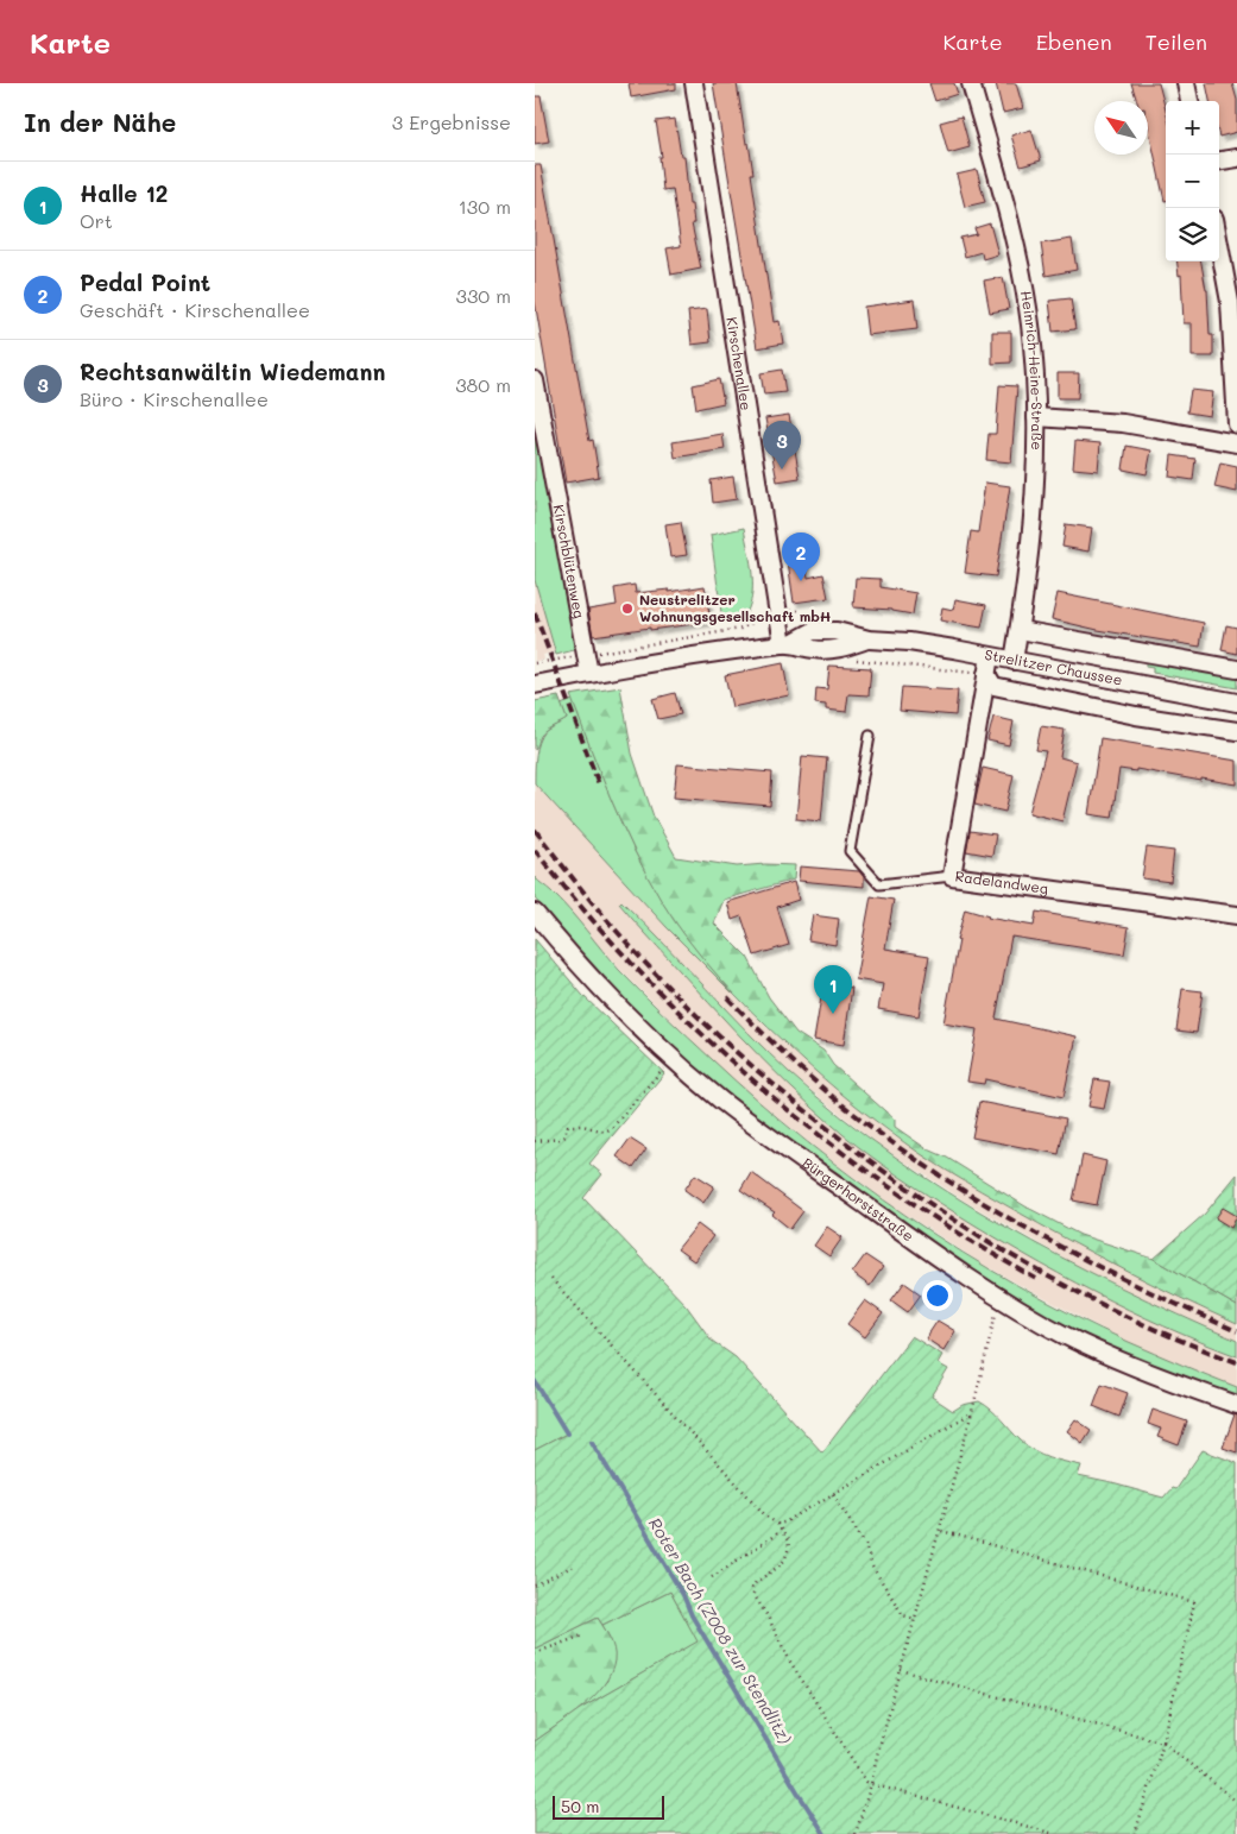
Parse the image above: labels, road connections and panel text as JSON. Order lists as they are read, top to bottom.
{
  "streets": {
    "street": [
      "Kirschenallee",
      "Heinrich-Heine-Straße",
      "Kirschblütenweg",
      "Strelitzer Chaussee",
      "Radelandweg",
      "Bürgerhorststraße"
    ]
  },
  "crossings": [
    ["Kirschenallee", "Strelitzer Chaussee"],
    ["Heinrich-Heine-Straße", "Strelitzer Chaussee"],
    ["Kirschblütenweg", "Strelitzer Chaussee"],
    ["Strelitzer Chaussee", "Radelandweg"]
  ],
  "water": ["Roter Bach (Z008 zur Stendlitz)"],
  "places": ["Neustrelitzer Wohnungsgesellschaft mbH"],
  "scale_bar": "50 m",
  "north": "top left",
  "page": {
    "header": "Karte",
    "nav": ["Karte", "Ebenen", "Teilen"],
    "heading": ["In der Nähe", "3 Ergebnisse"],
    "map_buttons": ["+", "−"],
    "list": [
      {
        "mark": "1",
        "name": "Halle 12",
        "note": "Ort",
        "value": "130 m"
      },
      {
        "mark": "2",
        "name": "Pedal Point",
        "note": "Geschäft · Kirschenallee",
        "value": "330 m"
      },
      {
        "mark": "3",
        "name": "Rechtsanwältin Wiedemann",
        "note": "Büro · Kirschenallee",
        "value": "380 m"
      }
    ],
    "pins": ["3", "2", "1"],
    "scale": "50 m"
  }
}
